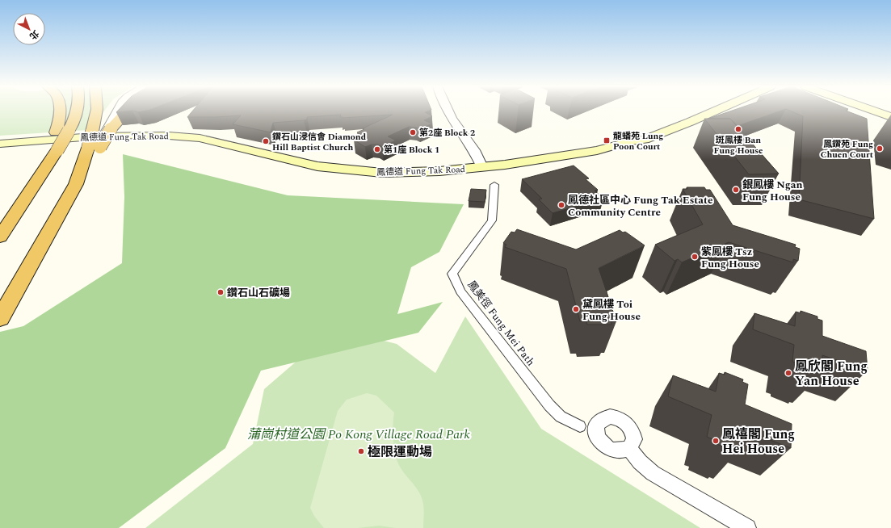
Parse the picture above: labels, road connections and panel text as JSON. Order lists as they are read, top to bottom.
{
  "streets": {
    "main road": ["鳳德道 Fung Tak Road"],
    "street": ["鳳美徑 Fung Mei Path"]
  },
  "parks": ["蒲崗村道公園 Po Kong Village Road Park"],
  "places": {
    "other": [
      "斑鳳樓 Ban Fung House",
      "第2座 Block 2",
      "鑽石山浸信會 Diamond Hill Baptist Church",
      "鳳鑽苑 Fung Chuen Court",
      "第1座 Block 1",
      "銀鳳樓 Ngan Fung House",
      "鳳德社區中心 Fung Tak Estate Community Centre",
      "紫鳳樓 Tsz Fung House",
      "鑽石山石礦場",
      "黛鳳樓 Toi Fung House",
      "鳳欣閣 Fung Yan House",
      "鳳禧閣 Fung Hei House",
      "極限運動場"
    ],
    "transit": ["龍蟠苑 Lung Poon Court"]
  },
  "north": "bottom right"
}
